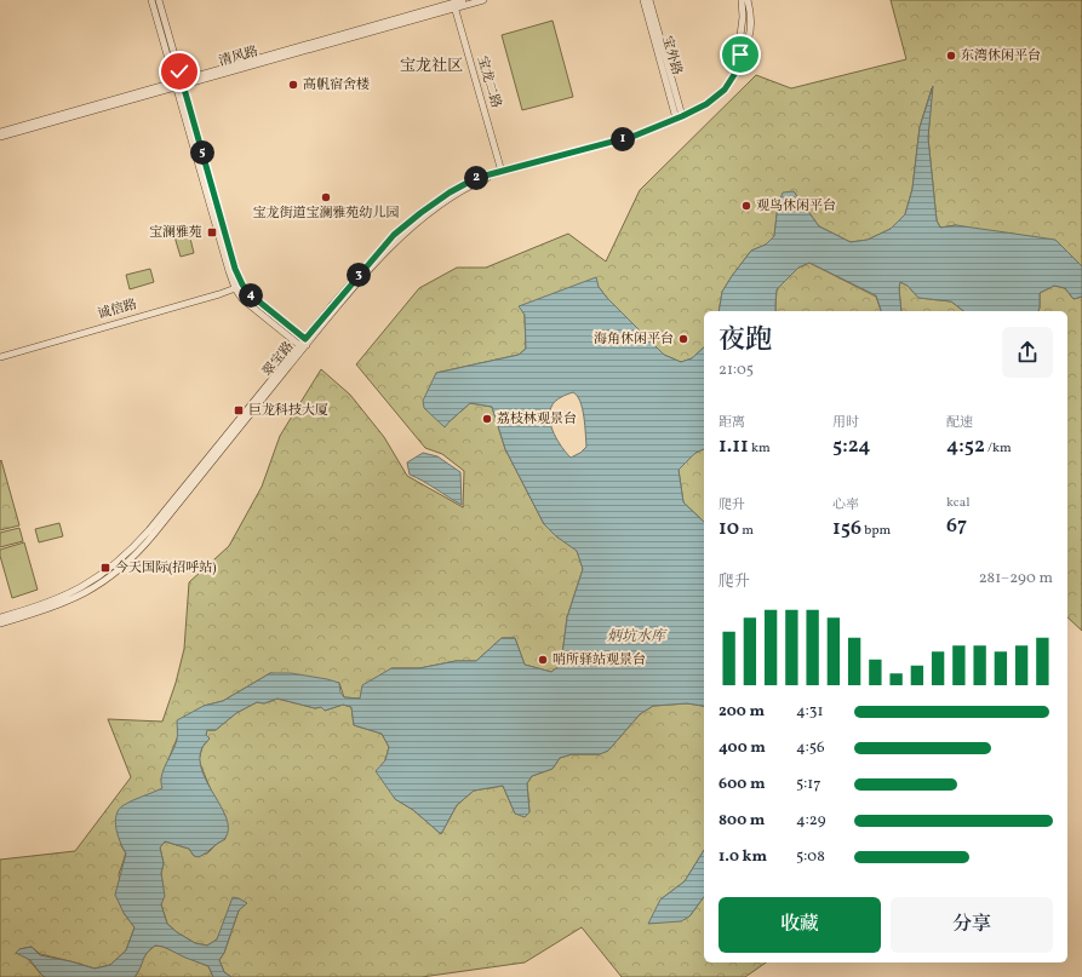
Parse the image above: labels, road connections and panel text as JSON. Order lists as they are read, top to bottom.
{
  "streets": {
    "street": [
      "宝外路",
      "清风路",
      "宝龙二路",
      "诚信路",
      "翠宝路"
    ]
  },
  "crossings": [
    ["宝外路", "翠宝路"],
    ["清风路", "宝龙二路"],
    ["宝龙二路", "翠宝路"]
  ],
  "districts": ["宝龙社区"],
  "water": ["炳坑水库"],
  "places": {
    "other": [
      "东湾休闲平台",
      "高帆宿舍楼",
      "宝龙街道宝澜雅苑幼儿园",
      "观鸟休闲平台",
      "海角休闲平台",
      "荔枝林观景台",
      "哨所驿站观景台"
    ],
    "transit": ["宝澜雅苑", "巨龙科技大厦", "今天国际(招呼站)"]
  },
  "page": {
    "pins": [
      "1",
      "5",
      "2",
      "3",
      "4"
    ],
    "heading": ["夜跑", "21:05"],
    "stats": [
      ["距离", "1.11 km"],
      ["用时", "5:24"],
      ["配速", "4:52 /km"],
      ["爬升", "10 m"],
      ["心率", "156 bpm"],
      ["kcal", "67"]
    ],
    "chart": ["爬升", "281–290 m"],
    "list": [
      {
        "name": "200 m",
        "note": "4:31"
      },
      {
        "name": "400 m",
        "note": "4:56"
      },
      {
        "name": "600 m",
        "note": "5:17"
      },
      {
        "name": "800 m",
        "note": "4:29"
      },
      {
        "name": "1.0 km",
        "note": "5:08"
      }
    ],
    "buttons": ["收藏", "分享"]
  }
}
